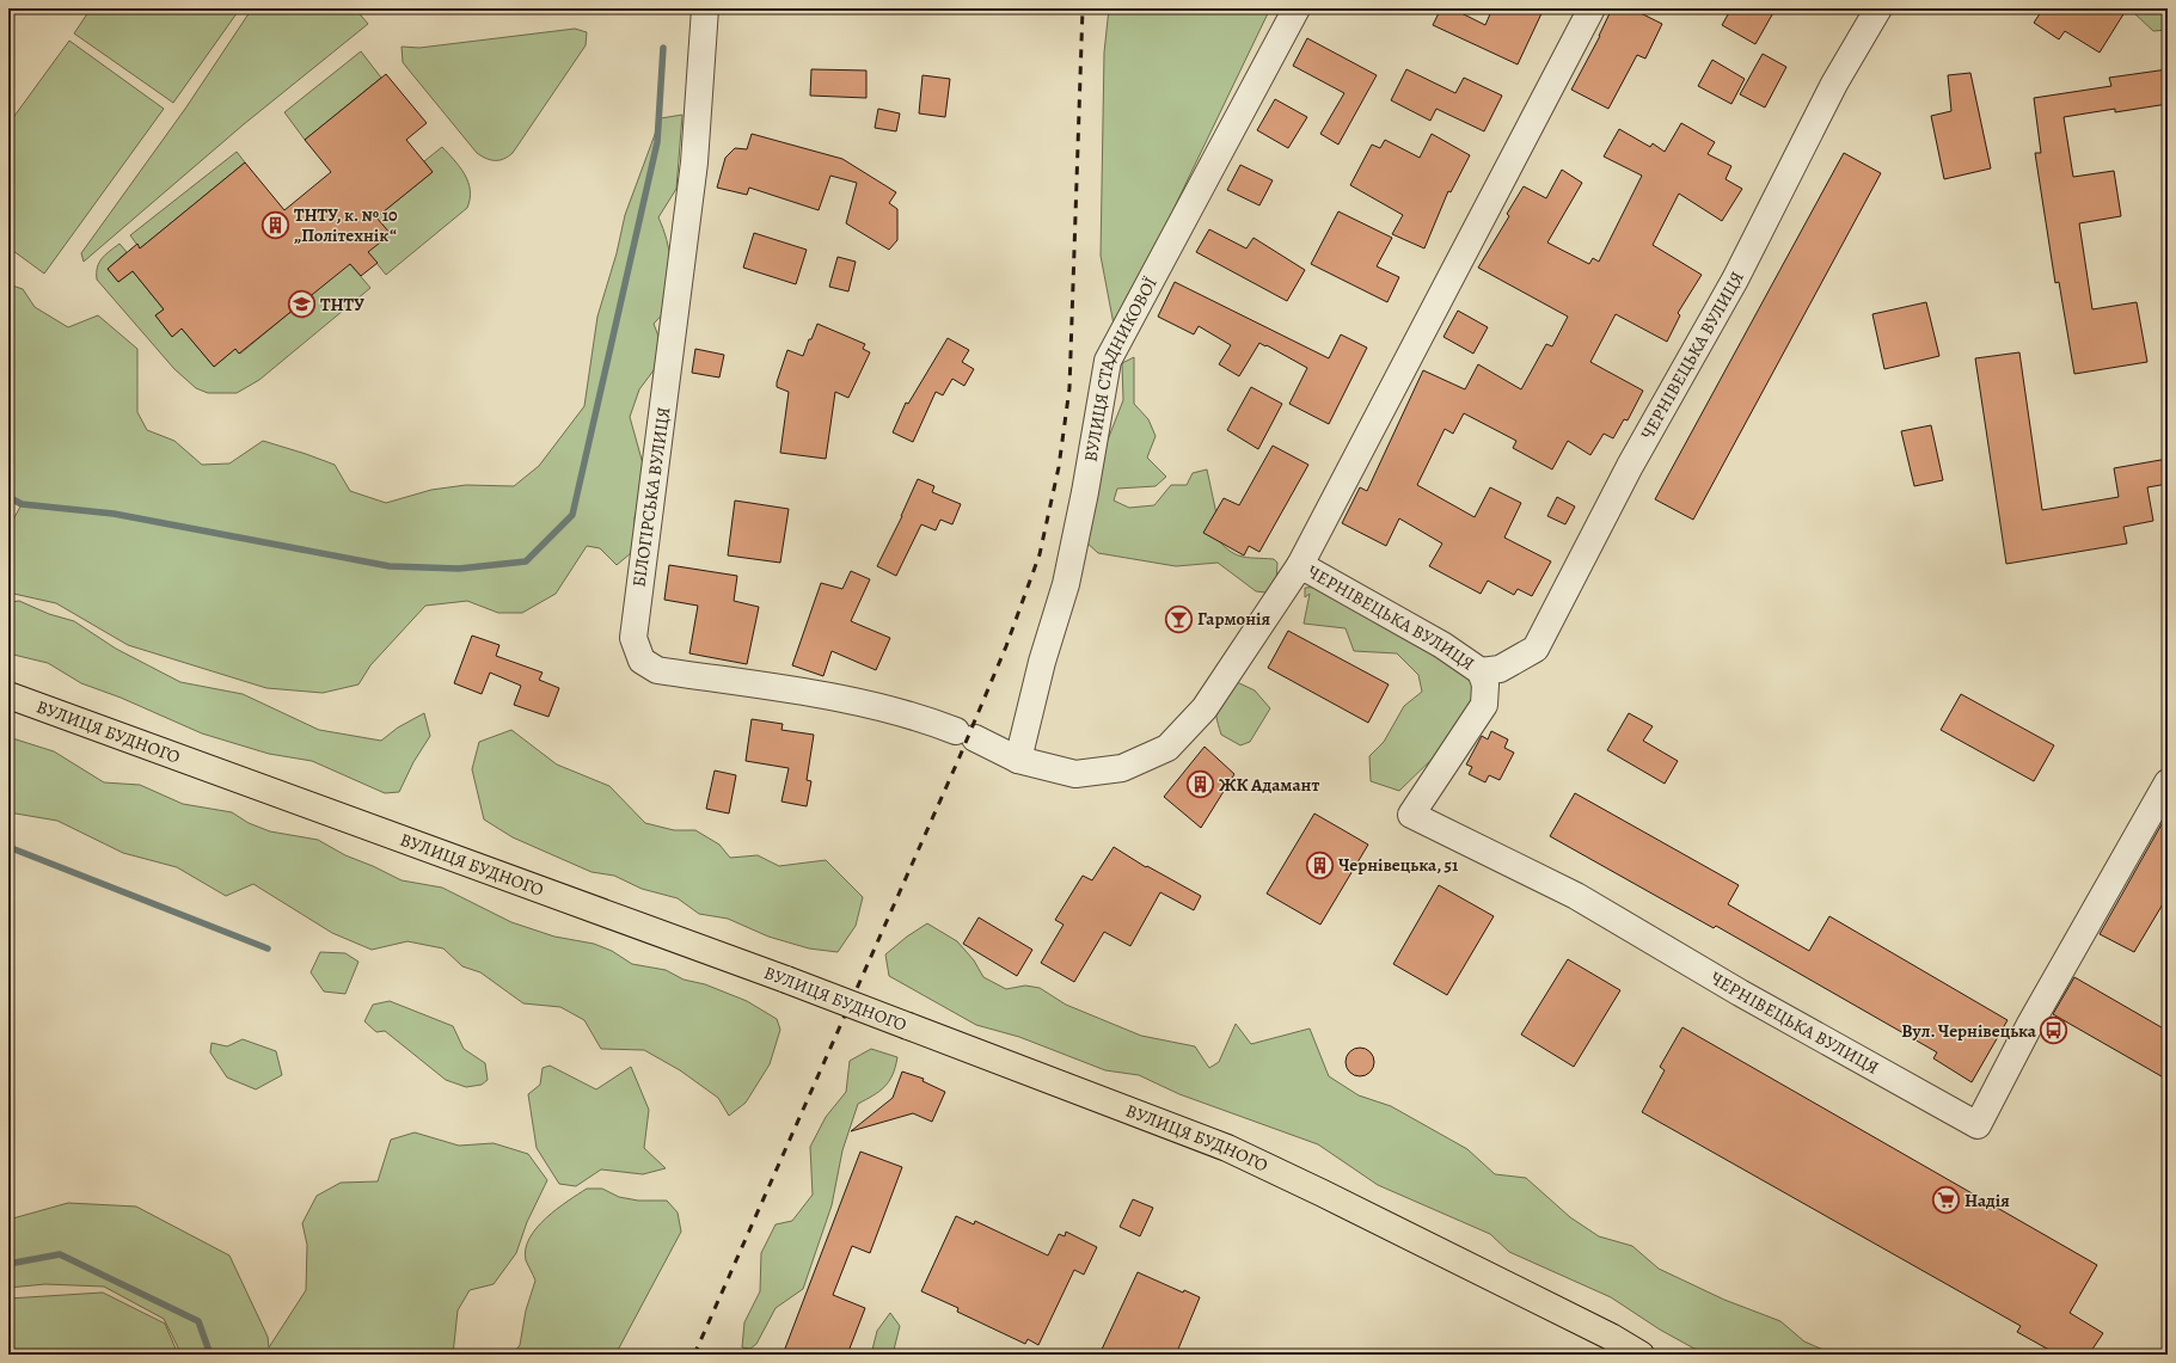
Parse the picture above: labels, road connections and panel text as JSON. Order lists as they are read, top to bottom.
{
  "streets": {
    "highway": ["ВУЛИЦЯ БУДНОГО"],
    "street": ["ЧЕРНІВЕЦЬКА ВУЛИЦЯ", "ВУЛИЦЯ СТАДНИКОВОЇ", "БІЛОГІРСЬКА ВУЛИЦЯ"]
  },
  "crossings": [
    ["ЧЕРНІВЕЦЬКА ВУЛИЦЯ", "ВУЛИЦЯ СТАДНИКОВОЇ"],
    ["ЧЕРНІВЕЦЬКА ВУЛИЦЯ", "БІЛОГІРСЬКА ВУЛИЦЯ"]
  ],
  "places": {
    "building": ["ТНТУ, к. № 10 „Політехнік“", "ЖК Адамант", "Чернівецька, 51"],
    "school or university": ["ТНТУ"],
    "bar": ["Гармонія"],
    "bus stop": ["Вул. Чернівецька"],
    "supermarket": ["Надія"]
  }
}
